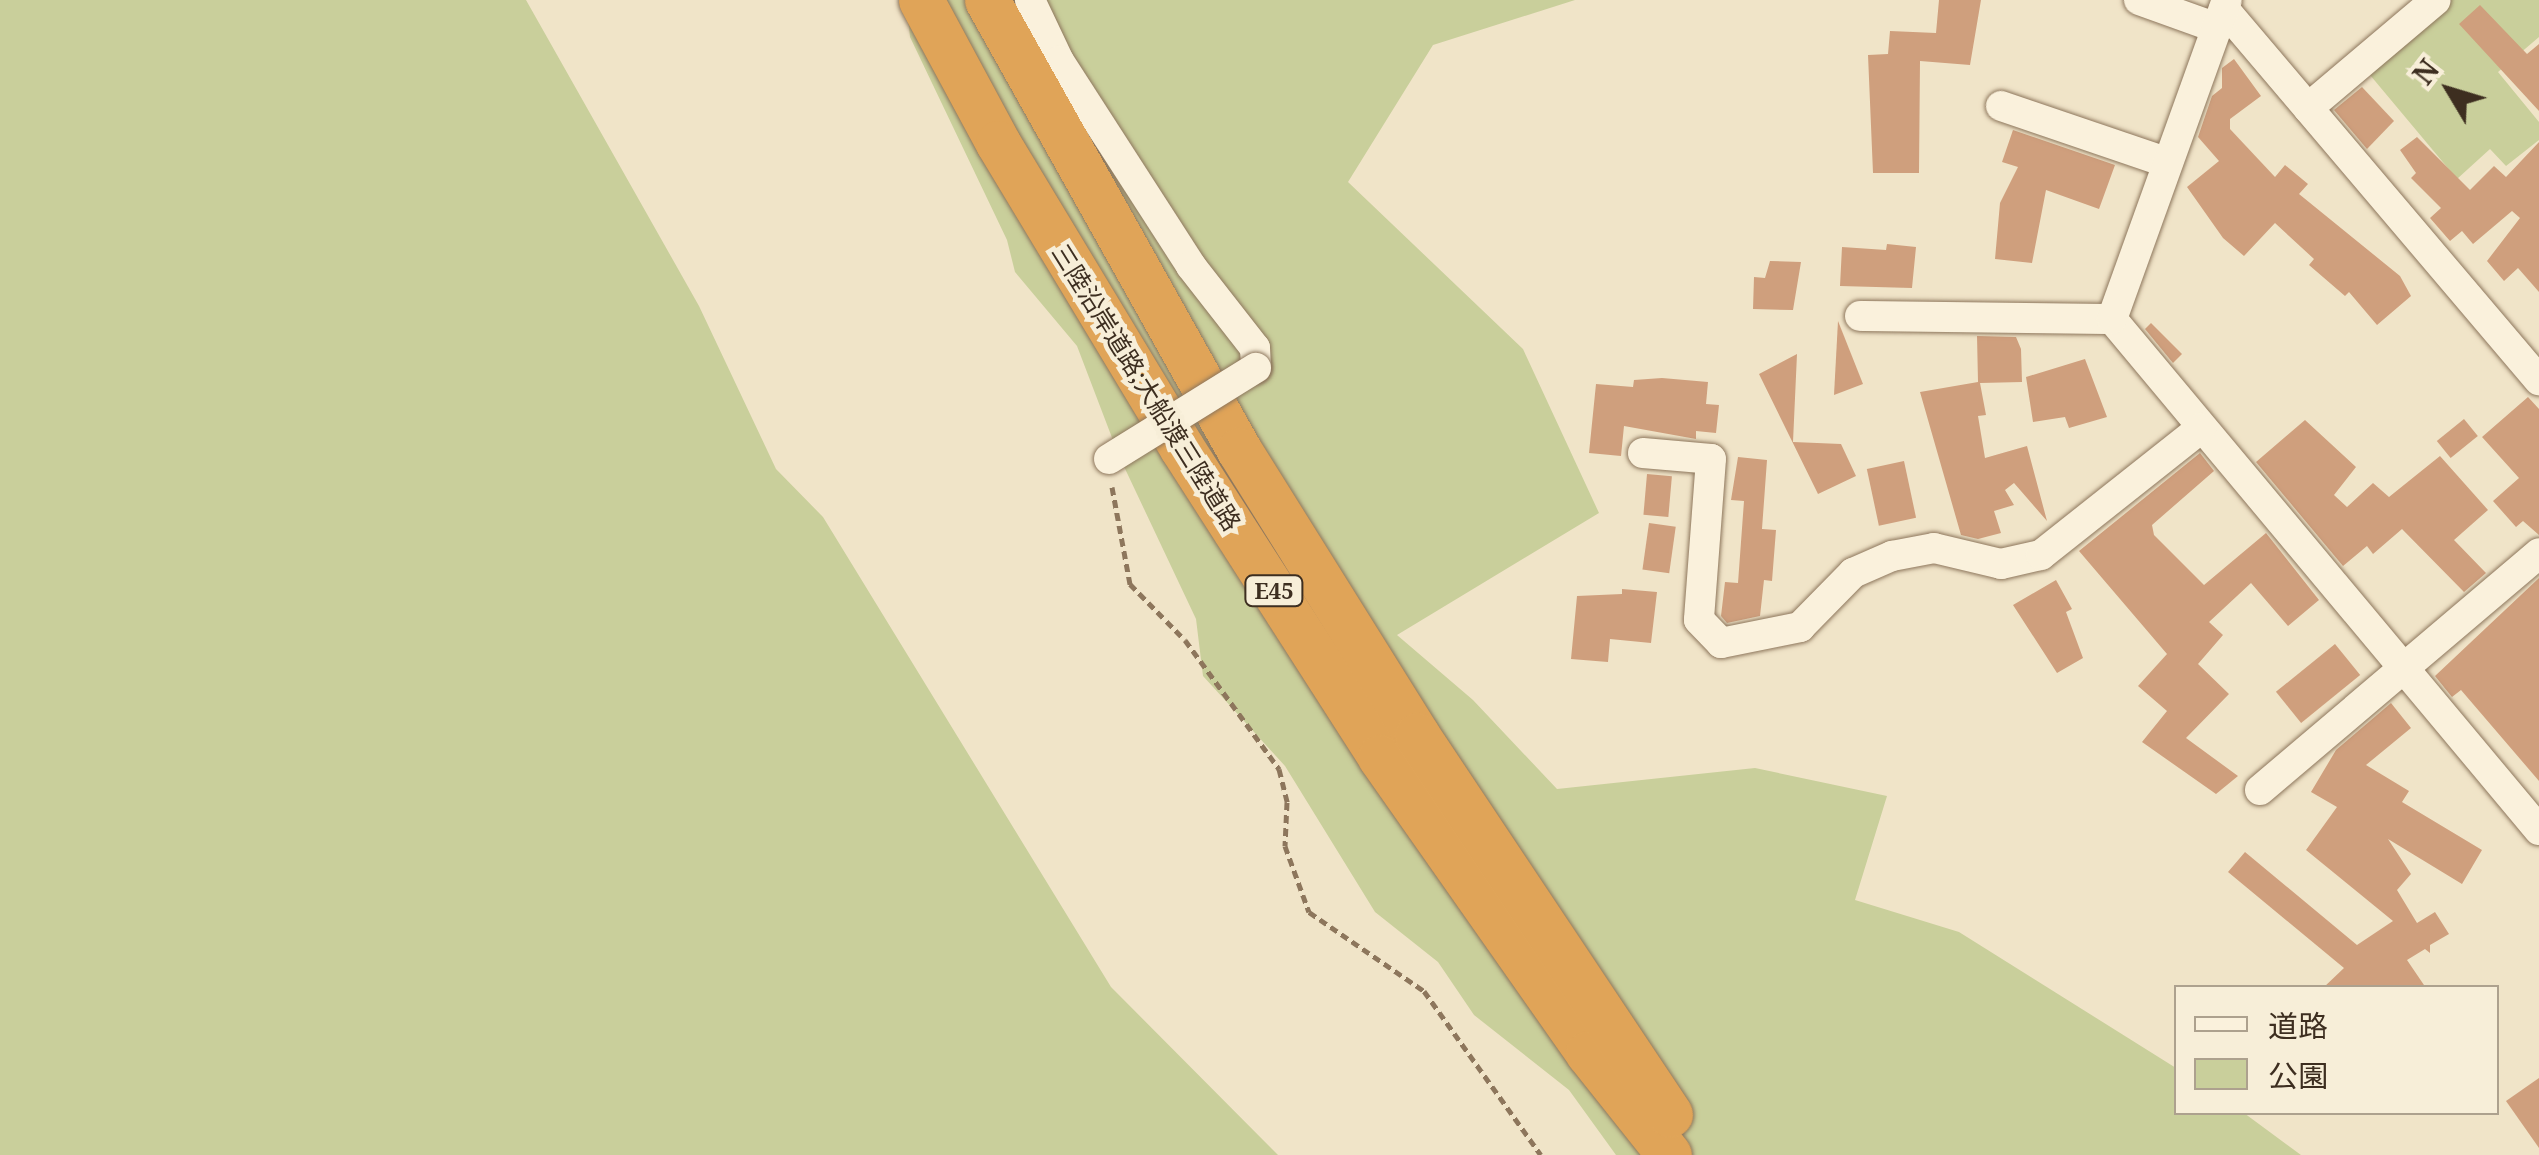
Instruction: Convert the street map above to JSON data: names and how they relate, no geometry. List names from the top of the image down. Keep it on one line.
{"streets":{"highway":["三陸沿岸道路;大船渡三陸道路","E45"]},"legend":["道路","公園"],"north":"top left"}
